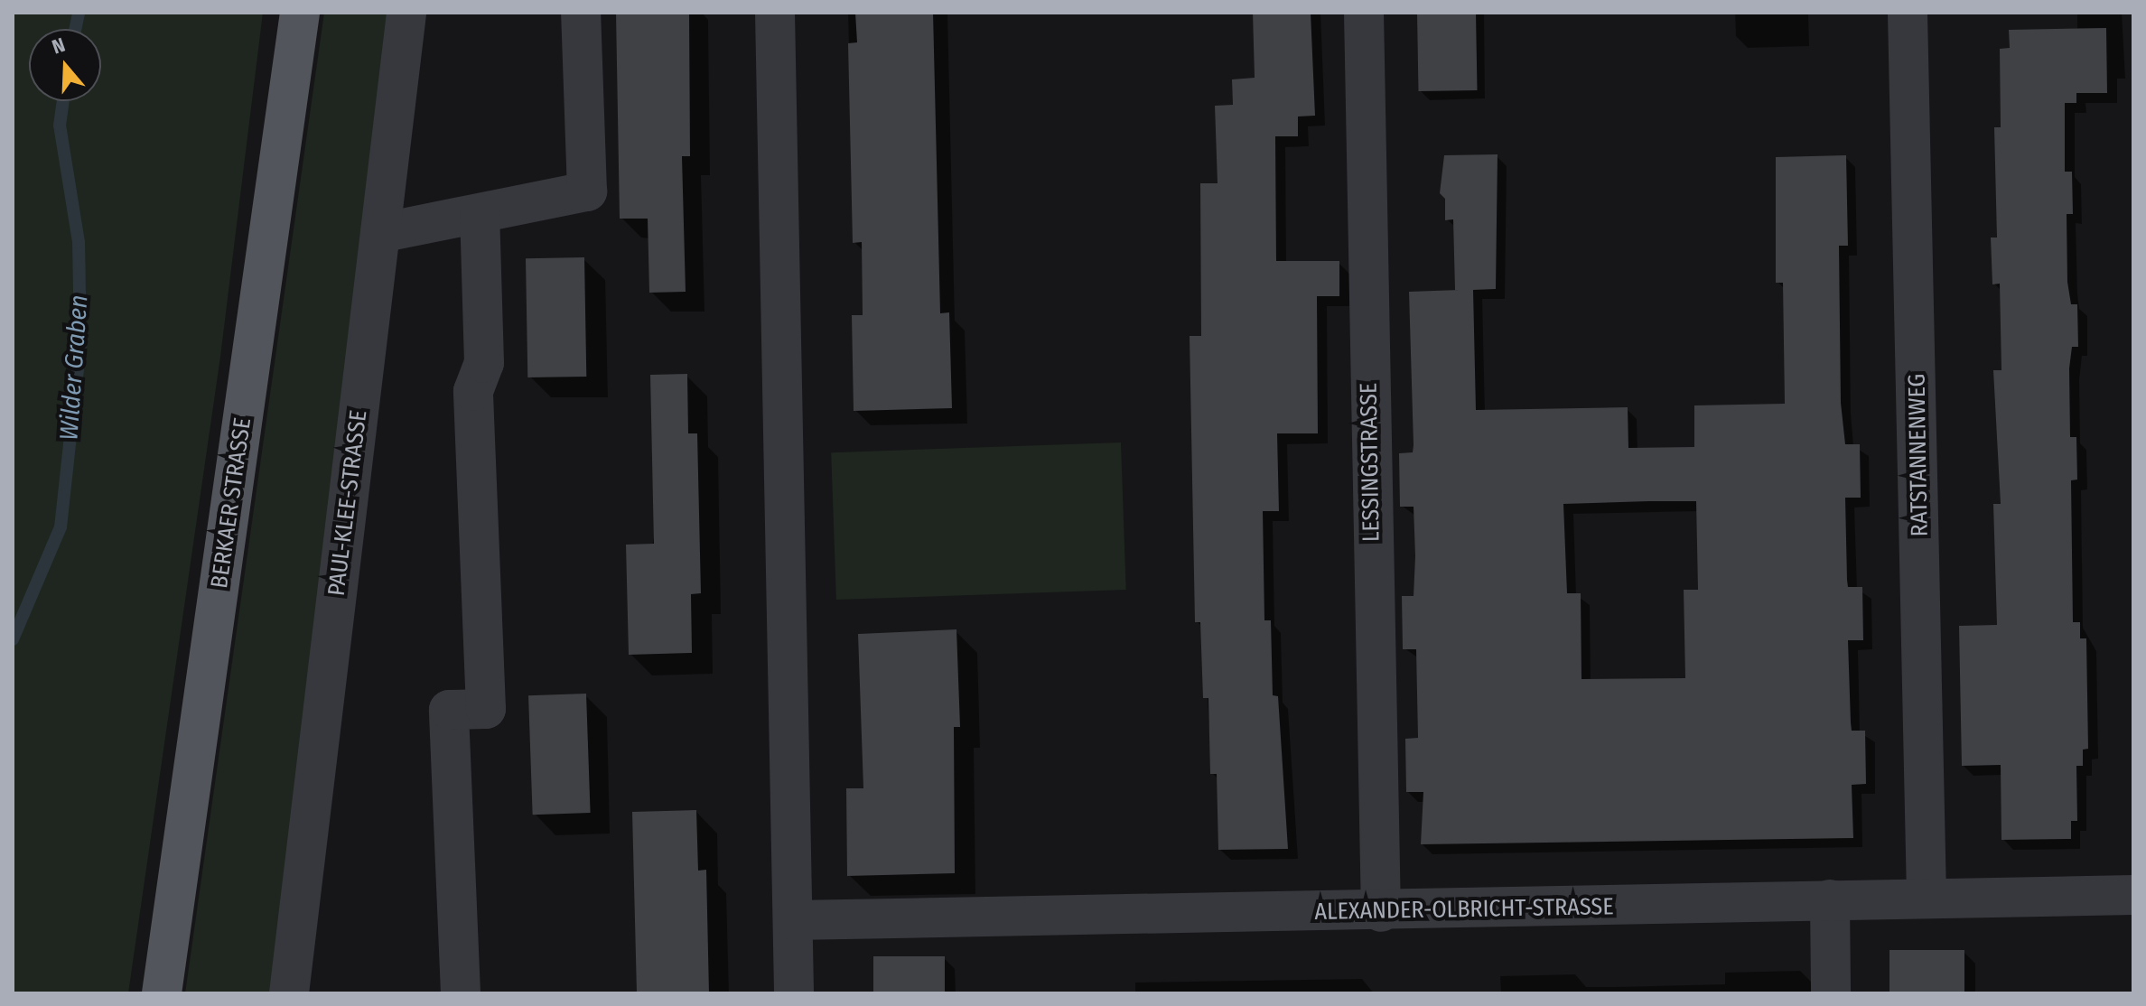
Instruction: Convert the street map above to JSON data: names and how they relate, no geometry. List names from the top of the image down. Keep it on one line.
{"streets":{"main road":["BERKAER STRASSE"],"street":["RATSTANNENWEG","LESSINGSTRASSE","PAUL-KLEE-STRASSE","ALEXANDER-OLBRICHT-STRASSE"]},"crossings":[["RATSTANNENWEG","ALEXANDER-OLBRICHT-STRASSE"],["LESSINGSTRASSE","ALEXANDER-OLBRICHT-STRASSE"]],"water":["Wilder Graben"],"north":"top"}
